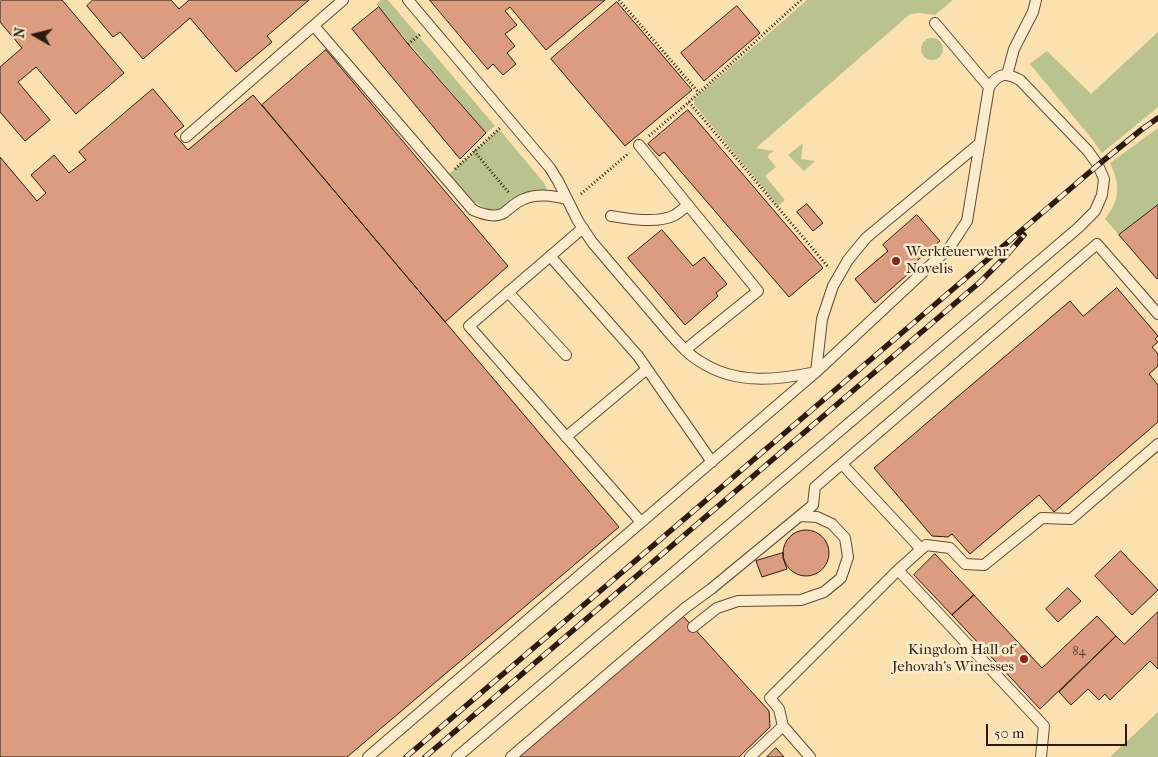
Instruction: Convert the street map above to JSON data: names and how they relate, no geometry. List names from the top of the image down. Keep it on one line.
{"places":["Werkfeuerwehr Novelis","Kingdom Hall of Jehovah's Winesses"],"house_numbers":["84"],"scale_bar":"50 m","north":"left"}
